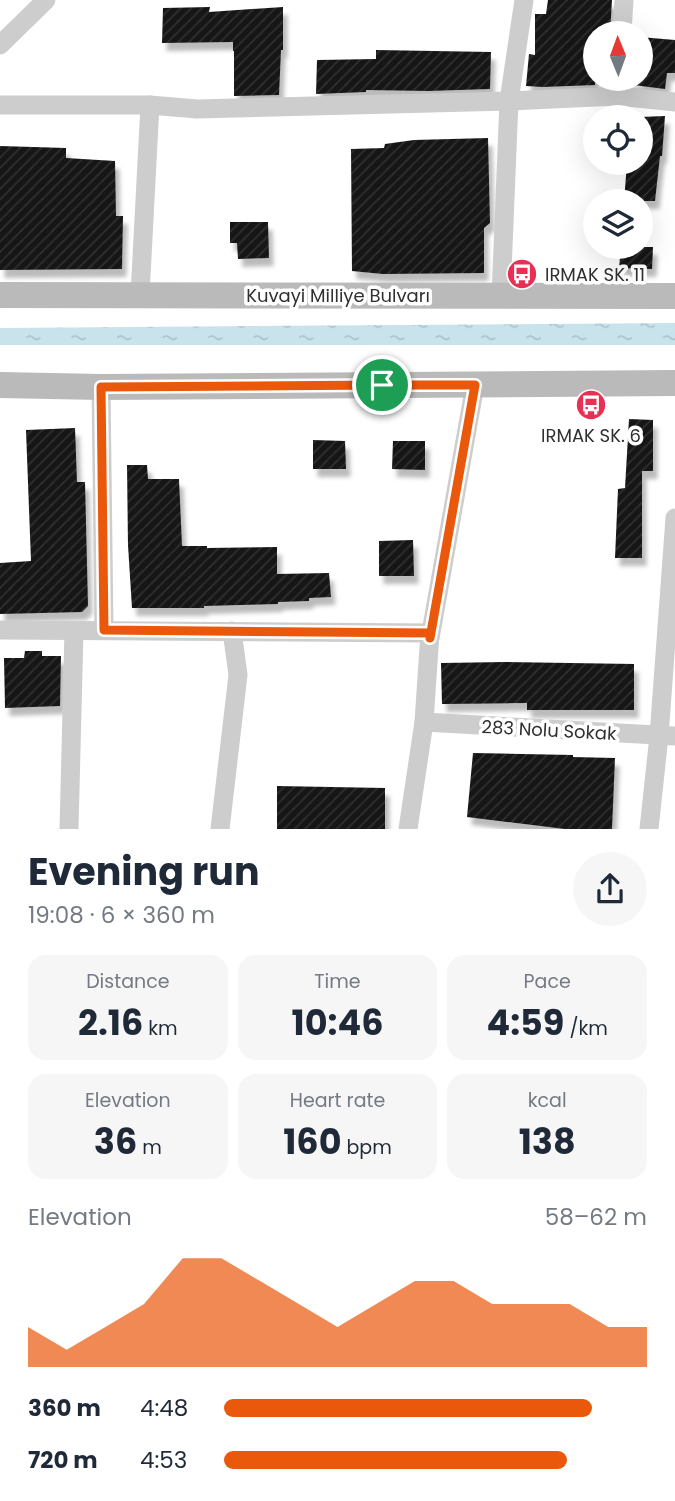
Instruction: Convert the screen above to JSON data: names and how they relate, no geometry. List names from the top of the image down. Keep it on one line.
{"streets":{"main road":["Kuvayi Milliye Bulvarı"],"street":["283 Nolu Sokak"]},"places":{"bus stop":["IRMAK SK. 11","IRMAK SK. 6"]},"north":"top","page":{"heading":["Evening run","19:08 · 6 × 360 m"],"stats":[["Distance","2.16 km"],["Time","10:46"],["Pace","4:59 /km"],["Elevation","36 m"],["Heart rate","160 bpm"],["kcal","138"]],"chart":["Elevation","58–62 m"],"list":[{"name":"360 m","note":"4:48"},{"name":"720 m","note":"4:53"}]}}
